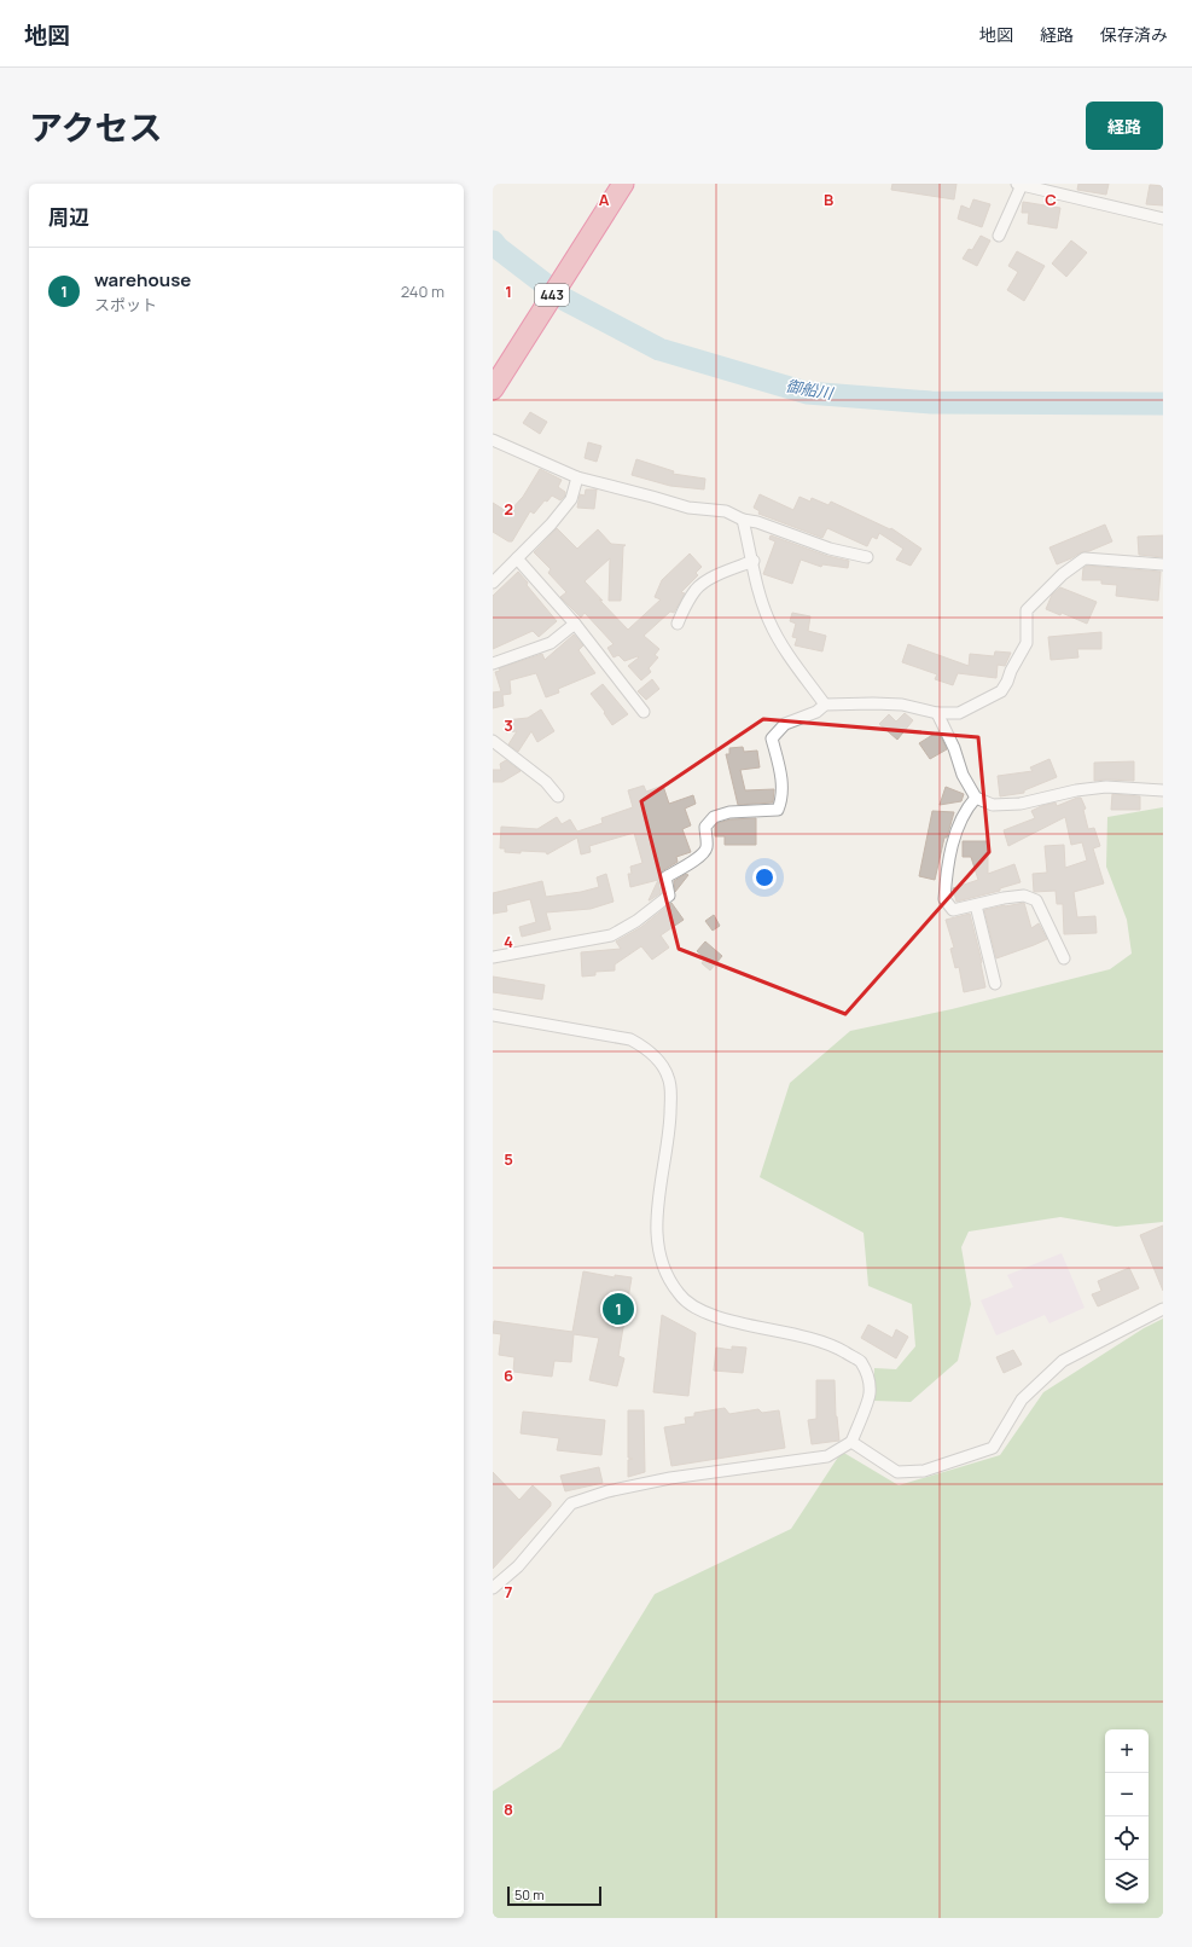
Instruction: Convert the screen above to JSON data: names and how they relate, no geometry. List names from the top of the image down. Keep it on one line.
{"streets":{"highway":["443"]},"water":["御船川"],"scale_bar":"50 m","page":{"header":"地図","nav":["地図","経路","保存済み"],"title":"アクセス","buttons":"経路","heading":"周辺","list":[{"mark":"1","name":"warehouse","note":"スポット","value":"240 m"}],"pins":"1","map_buttons":["+","−"],"scale":"50 m"},"grid":{"columns":["A","B","C"],"rows":["1","2","3","4","5","6","7","8"]}}
